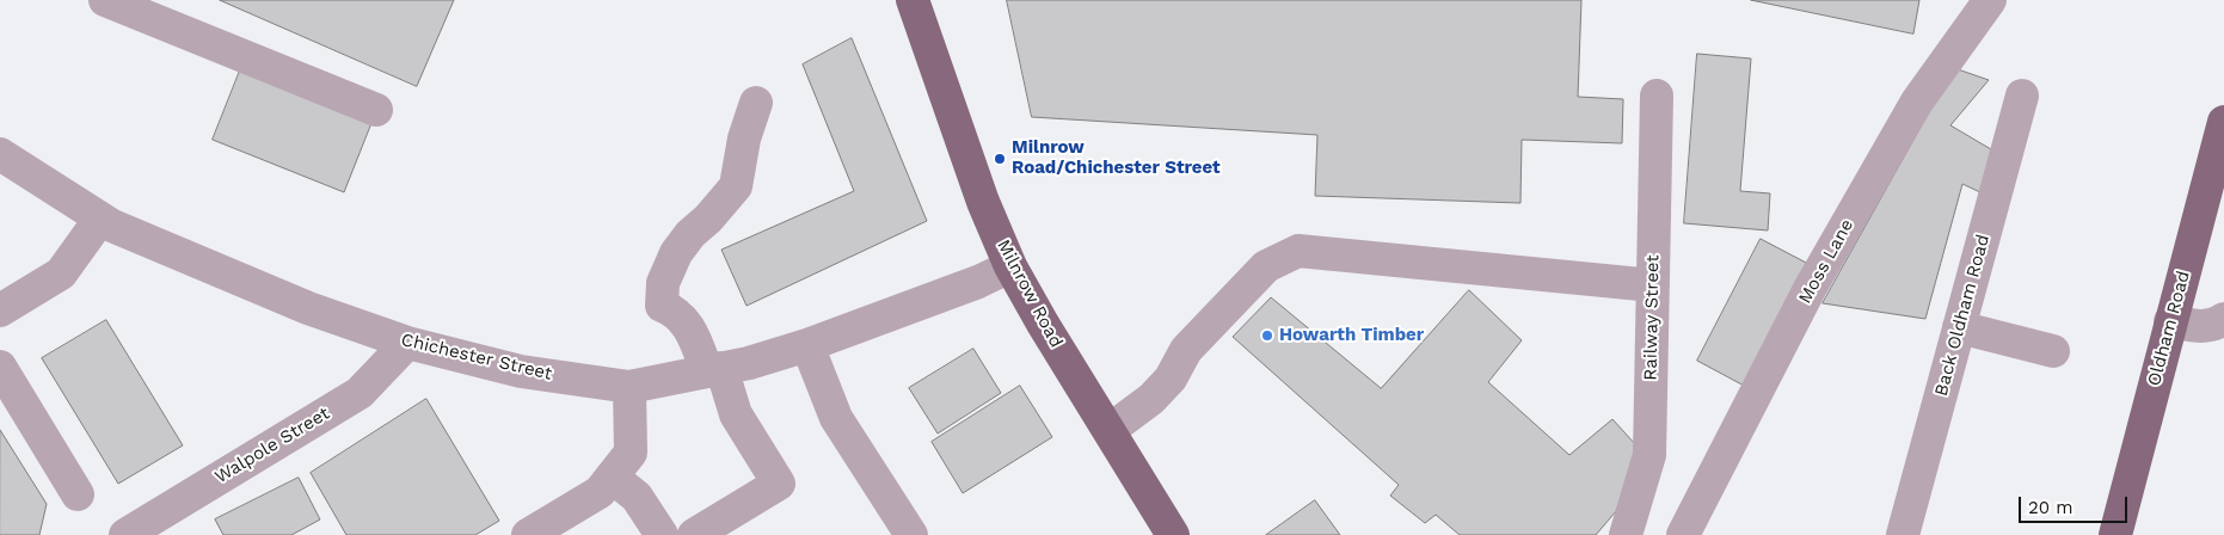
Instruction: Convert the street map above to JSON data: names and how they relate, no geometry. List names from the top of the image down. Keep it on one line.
{"streets":{"main road":["Milnrow Road","Oldham Road"],"street":["Moss Lane","Back Oldham Road","Railway Street","Chichester Street","Walpole Street"]},"crossings":[["Milnrow Road","Chichester Street"],["Chichester Street","Walpole Street"]],"places":["Milnrow Road/Chichester Street","Howarth Timber"],"scale_bar":"20 m"}
